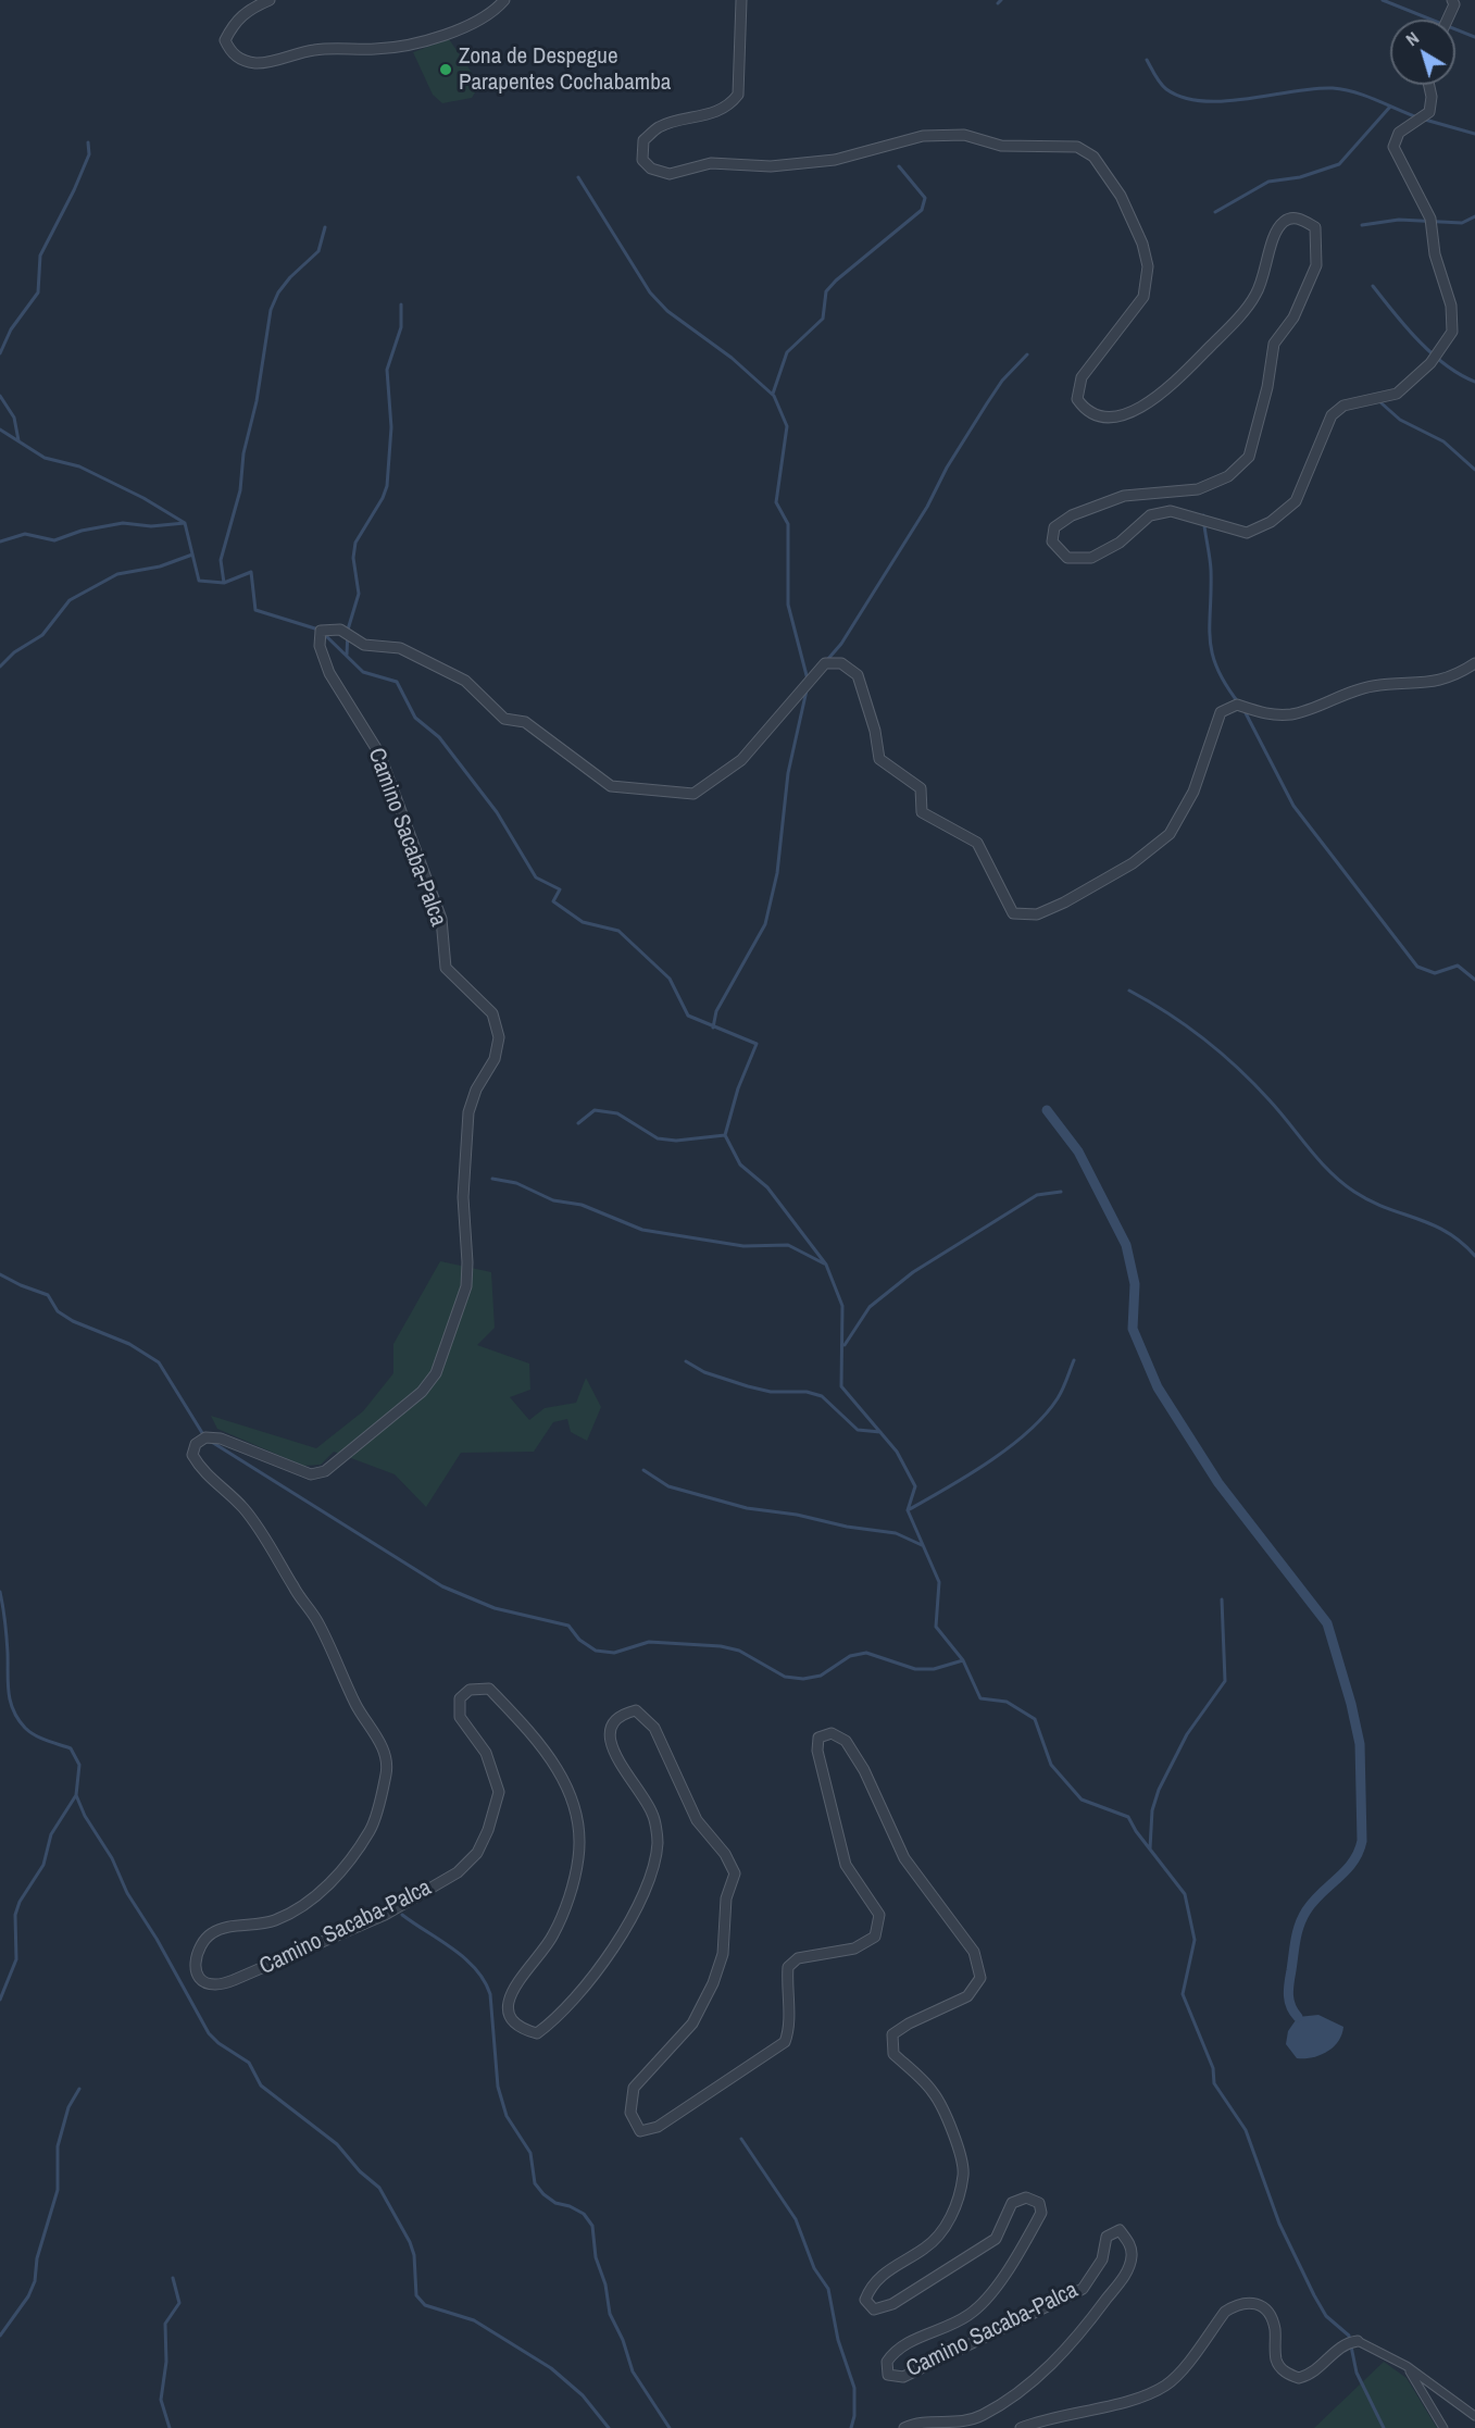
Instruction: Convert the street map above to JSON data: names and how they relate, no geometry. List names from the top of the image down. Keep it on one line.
{"streets":{"street":["Camino Sacaba-Palca"]},"places":["Zona de Despegue Parapentes Cochabamba"],"north":"top left"}
